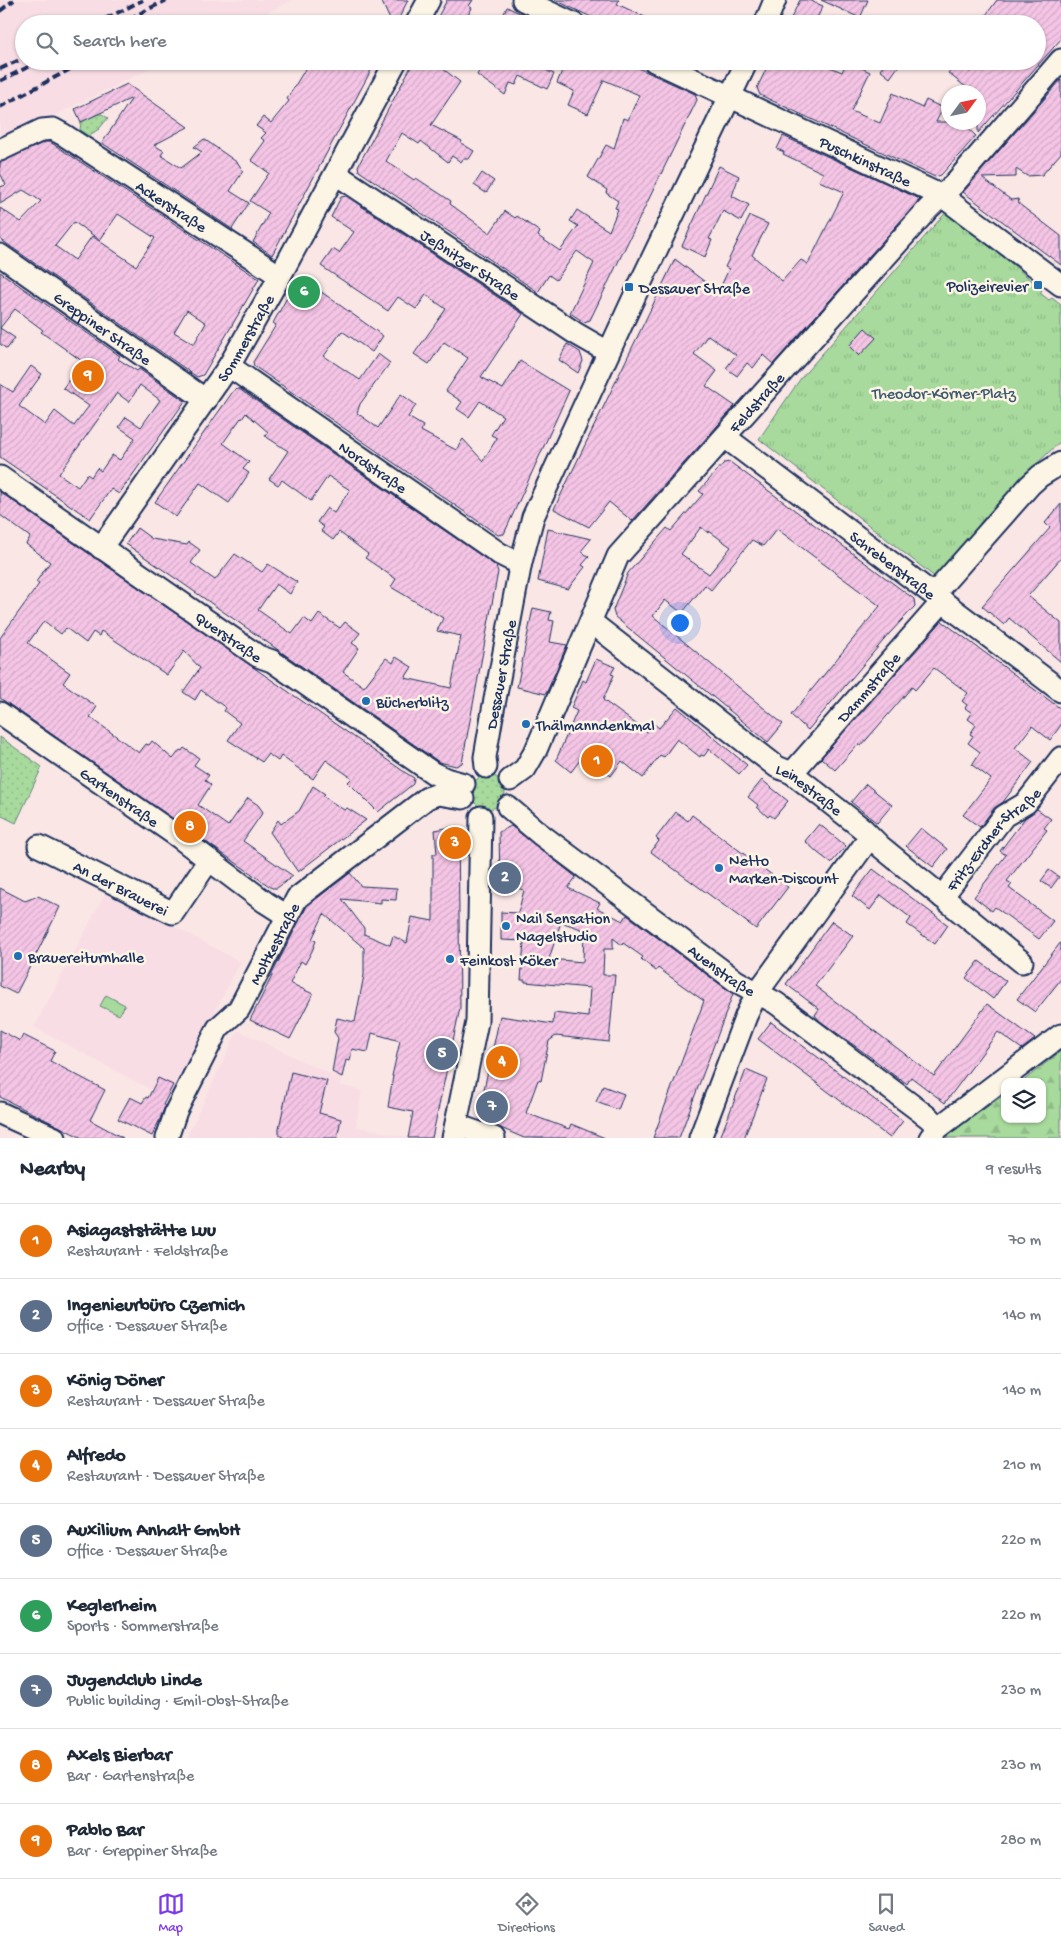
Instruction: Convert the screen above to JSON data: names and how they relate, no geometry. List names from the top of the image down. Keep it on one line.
{"streets":{"street":["Puschkinstraße","Ackerstraße","Jeßnitzer Straße","Greppiner Straße","Sommerstraße","Feldstraße","Nordstraße","Schreberstraße","Querstraße","Dessauer Straße","Dammstraße","Leinestraße","Gartenstraße","Fritz-Erdner-Straße","An der Brauerei","Moltkestraße","Auenstraße"]},"crossings":[["Puschkinstraße","Feldstraße"],["Puschkinstraße","Dessauer Straße"],["Ackerstraße","Sommerstraße"],["Jeßnitzer Straße","Sommerstraße"],["Jeßnitzer Straße","Dessauer Straße"],["Greppiner Straße","Sommerstraße"],["Sommerstraße","Nordstraße"],["Sommerstraße","Querstraße"],["Feldstraße","Schreberstraße"],["Feldstraße","Querstraße"],["Feldstraße","Dessauer Straße"],["Feldstraße","Leinestraße"],["Feldstraße","Moltkestraße"],["Feldstraße","Auenstraße"],["Nordstraße","Dessauer Straße"],["Schreberstraße","Dammstraße"],["Querstraße","Dessauer Straße"],["Querstraße","Moltkestraße"],["Querstraße","Auenstraße"],["Dessauer Straße","Moltkestraße"],["Dessauer Straße","Auenstraße"],["Dammstraße","Leinestraße"],["Leinestraße","Fritz-Erdner-Straße"],["Gartenstraße","An der Brauerei"],["Gartenstraße","Moltkestraße"],["Moltkestraße","Auenstraße"]],"parks":["Theodor-Körner-Platz"],"places":{"transit":["Polizeirevier","Dessauer Straße"],"other":["Bücherblitz","Thälmanndenkmal","Netto Marken-Discount","Nail Sensation Nagelstudio","Brauereiturnhalle","Feinkost Köker"]},"north":"top right","page":{"search":"Search here","pins":["6","9","1","8","3","2","5","4","7"],"heading":["Nearby","9 results"],"list":[{"mark":"1","name":"Asiagaststätte Luu","note":"Restaurant · Feldstraße","value":"70 m"},{"mark":"2","name":"Ingenieurbüro Czernich","note":"Office · Dessauer Straße","value":"140 m"},{"mark":"3","name":"König Döner","note":"Restaurant · Dessauer Straße","value":"140 m"},{"mark":"4","name":"Alfredo","note":"Restaurant · Dessauer Straße","value":"210 m"},{"mark":"5","name":"Auxilium Anhalt GmbH","note":"Office · Dessauer Straße","value":"220 m"},{"mark":"6","name":"Keglerheim","note":"Sports · Sommerstraße","value":"220 m"},{"mark":"7","name":"Jugendclub Linde","note":"Public building · Emil-Obst-Straße","value":"230 m"},{"mark":"8","name":"Axels Bierbar","note":"Bar · Gartenstraße","value":"230 m"},{"mark":"9","name":"Pablo Bar","note":"Bar · Greppiner Straße","value":"280 m"}],"nav":["Map","Directions","Saved"]}}
